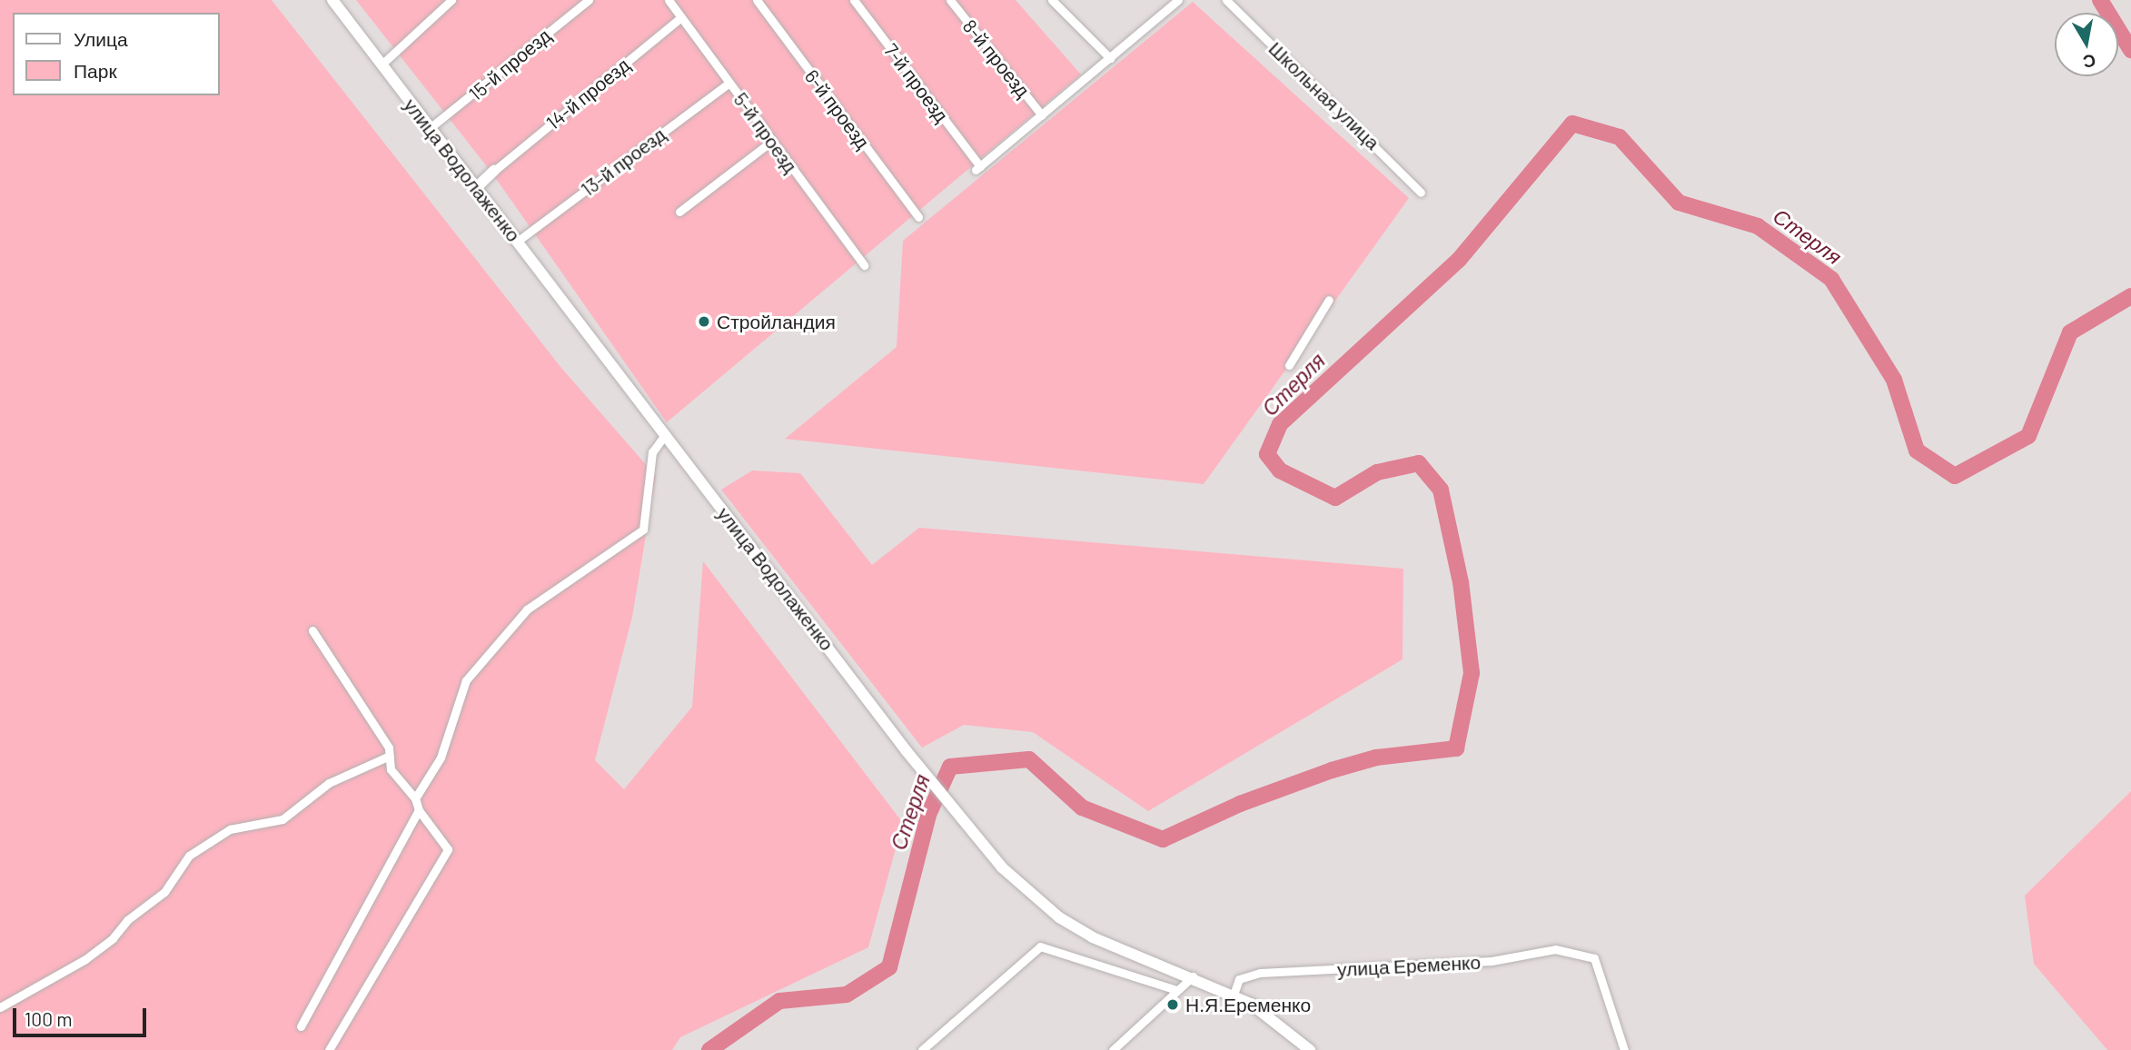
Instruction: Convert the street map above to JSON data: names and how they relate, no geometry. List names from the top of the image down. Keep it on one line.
{"streets":{"main road":["улица Водолаженко"],"street":["8-й проезд","15-й проезд","7-й проезд","14-й проезд","Школьная улица","6-й проезд","5-й проезд","13-й проезд","улица Еременко"]},"crossings":[["8-й проезд","7-й проезд"],["15-й проезд","улица Водолаженко"],["14-й проезд","5-й проезд"],["5-й проезд","13-й проезд"],["13-й проезд","улица Водолаженко"],["улица Водолаженко","улица Еременко"]],"water":["Стерля"],"places":["Стройландия","Н.Я.Еременко"],"legend":["Улица","Парк"],"scale_bar":"100 m","north":"bottom"}
